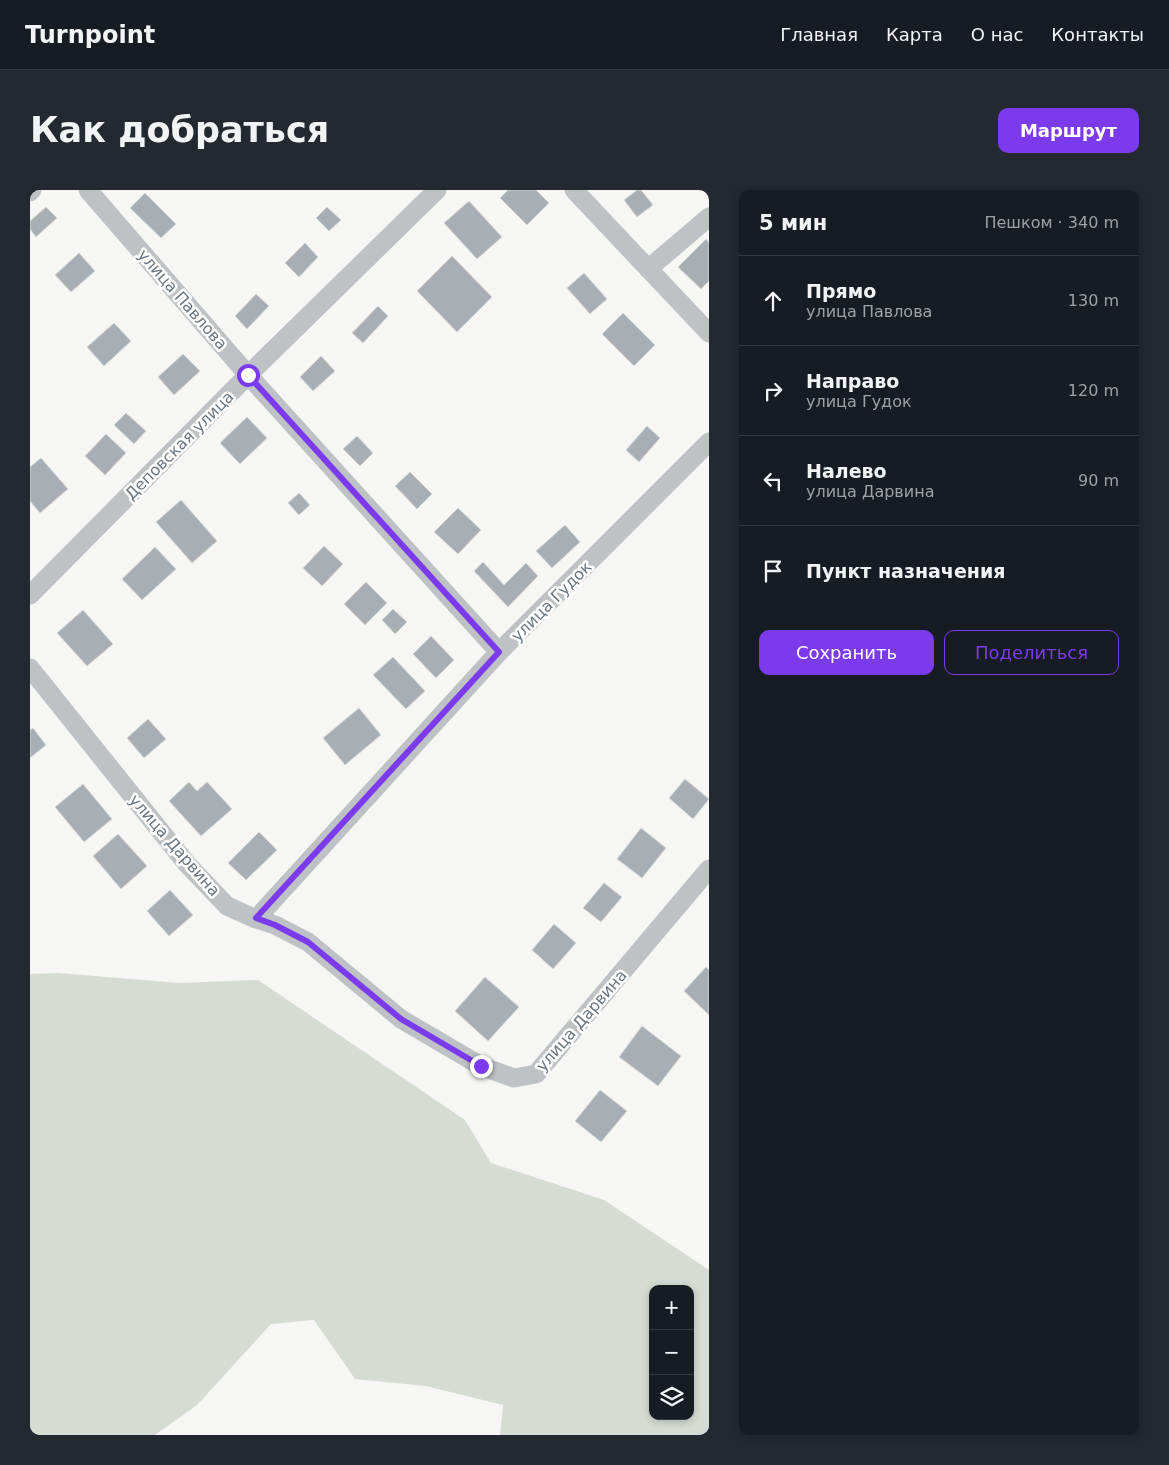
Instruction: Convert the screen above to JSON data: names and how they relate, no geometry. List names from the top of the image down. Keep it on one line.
{"streets":{"street":["улица Павлова","Деповская улица","улица Гудок","улица Дарвина"]},"crossings":[["улица Павлова","Деповская улица"],["улица Павлова","улица Гудок"],["улица Гудок","улица Дарвина"]],"page":{"header":"Turnpoint","nav":["Главная","Карта","О нас","Контакты"],"buttons":["Маршрут",["Сохранить","Поделиться"]],"title":"Как добраться","heading":["5 мин","Пешком · 340 m"],"list":[["Прямо","улица Павлова","130 m"],["Направо","улица Гудок","120 m"],["Налево","улица Дарвина","90 m"],"Пункт назначения"],"map_buttons":["+","−"]}}
